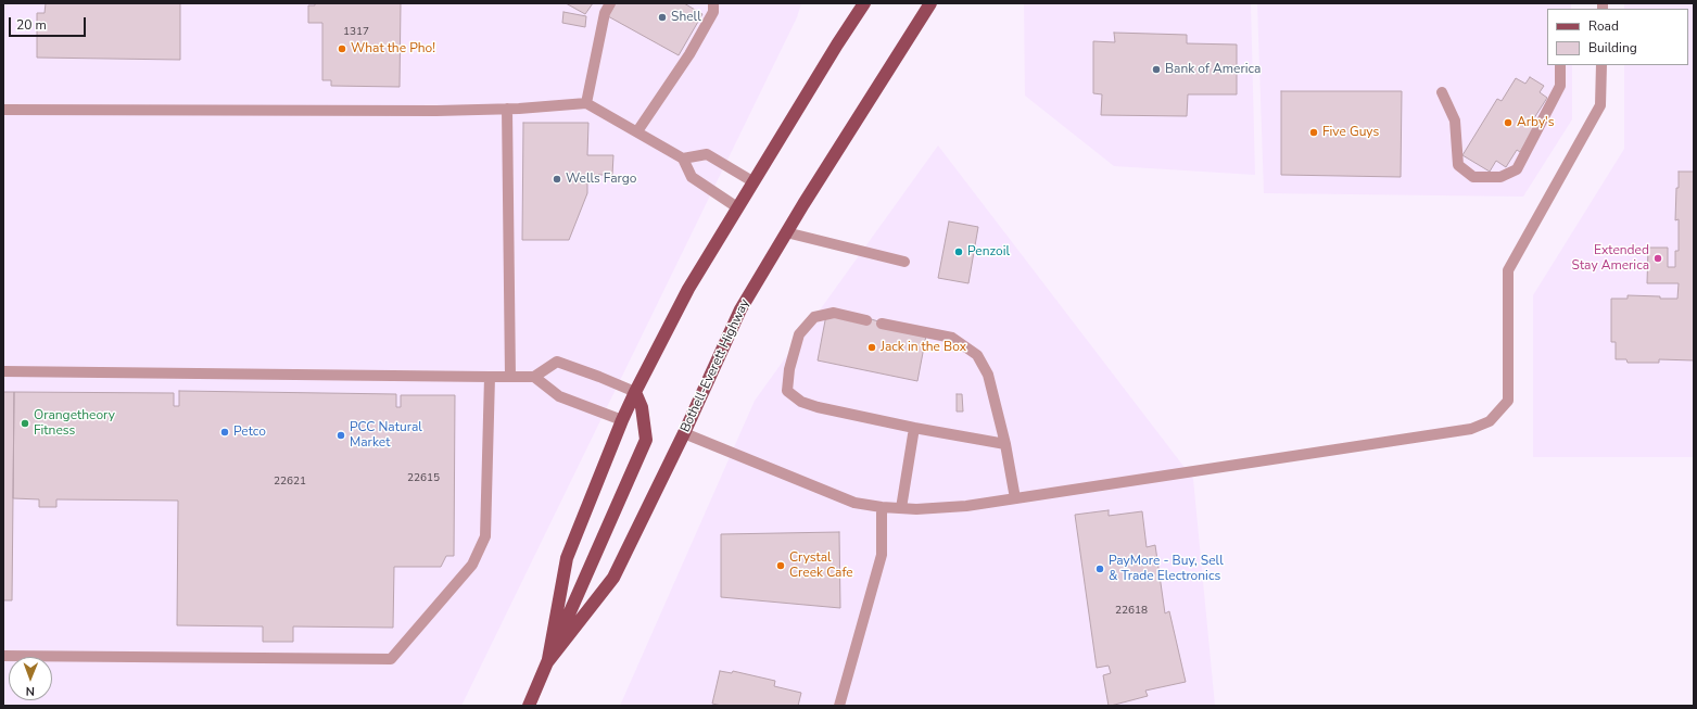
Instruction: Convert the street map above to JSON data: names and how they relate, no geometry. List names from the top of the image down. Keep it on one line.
{"streets":{"main road":["Bothell-Everett Highway"]},"places":["Shell","What the Pho!","Bank of America","Arby's","Five Guys","Wells Fargo","Penzoil","Extended Stay America","Jack in the Box","Orangetheory Fitness","Petco","PCC Natural Market","Crystal Creek Cafe","PayMore - Buy, Sell & Trade Electronics"],"house_numbers":["1317","22615","22621","22618"],"legend":["Road","Building"],"scale_bar":"20 m","north":"bottom"}
